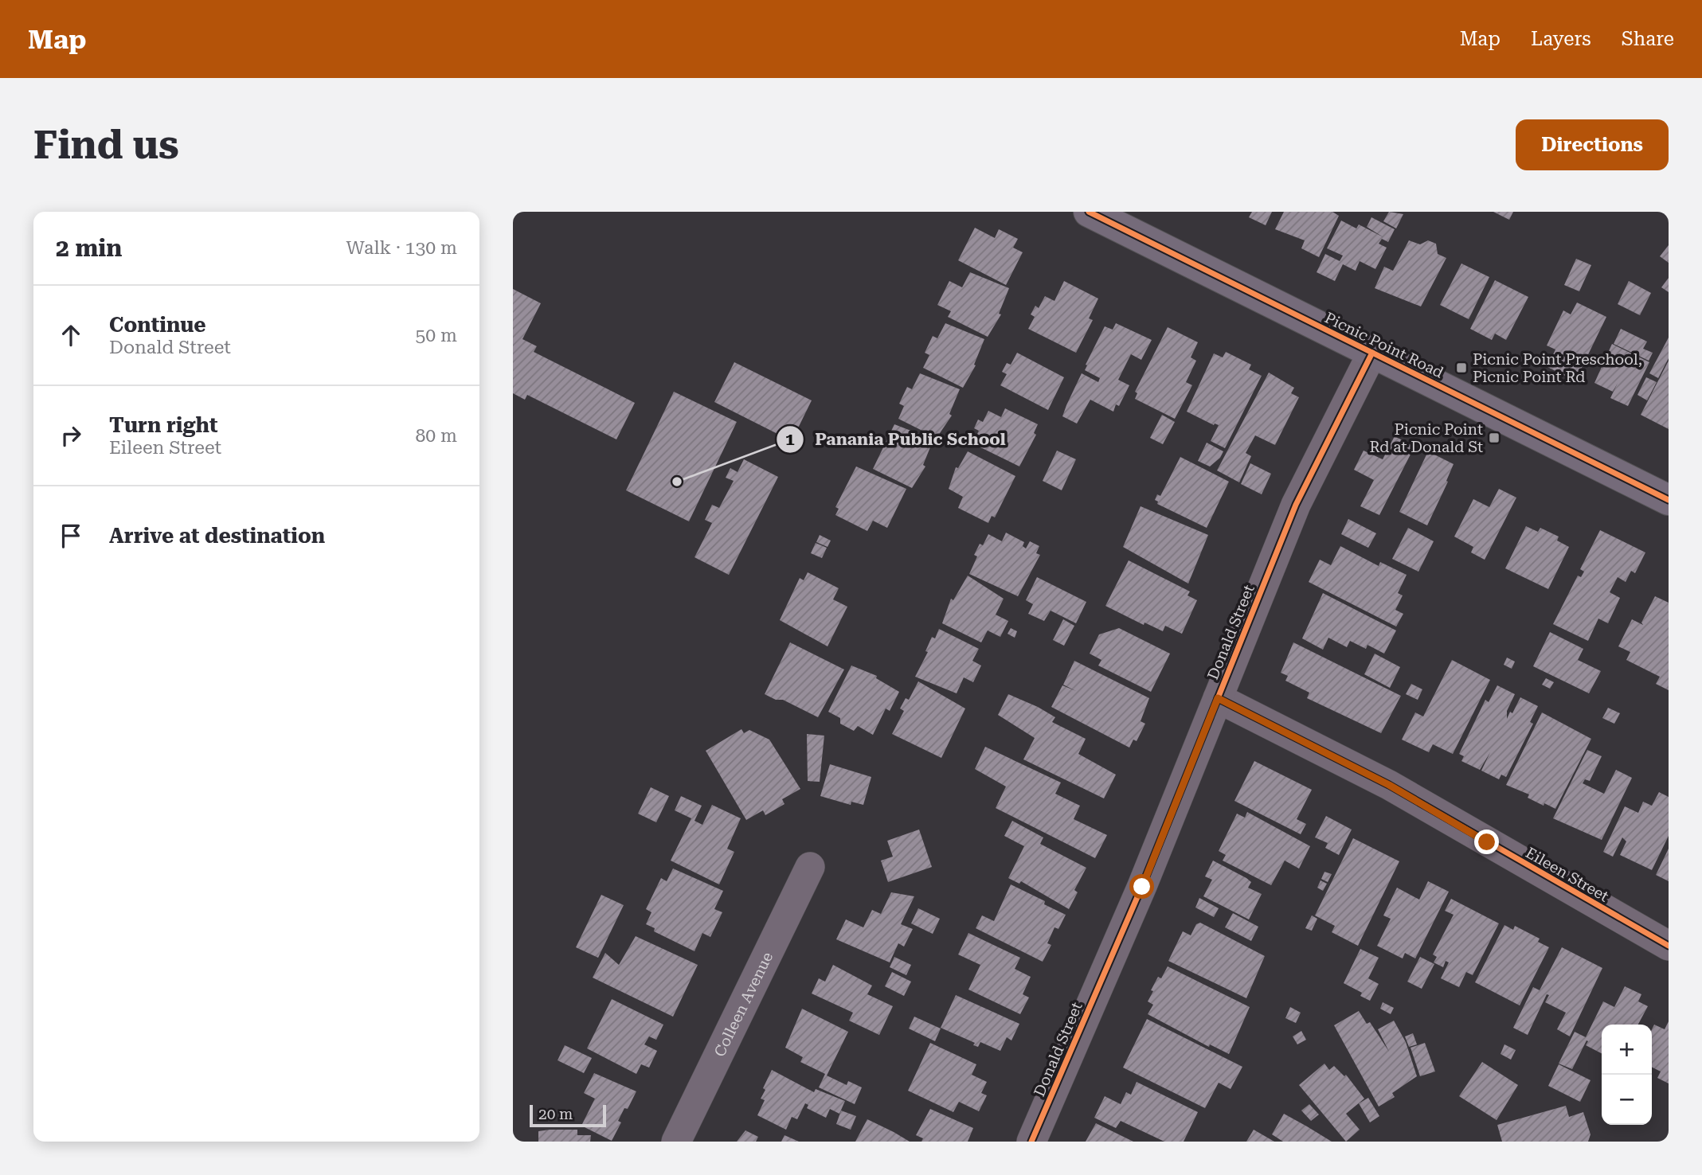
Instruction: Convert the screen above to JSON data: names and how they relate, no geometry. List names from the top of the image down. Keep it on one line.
{"streets":{"street":["Picnic Point Road","Donald Street","Eileen Street","Colleen Avenue"]},"crossings":[["Picnic Point Road","Donald Street"],["Donald Street","Eileen Street"]],"places":{"transit":["Picnic Point Preschool, Picnic Point Rd","Picnic Point Rd at Donald St"],"other":["Panania Public School"]},"scale_bar":"20 m","page":{"header":"Map","nav":["Map","Layers","Share"],"buttons":"Directions","title":"Find us","heading":["2 min","Walk · 130 m"],"list":[["Continue","Donald Street","50 m"],["Turn right","Eileen Street","80 m"],"Arrive at destination"],"map_buttons":["+","−"],"scale":"20 m"}}
